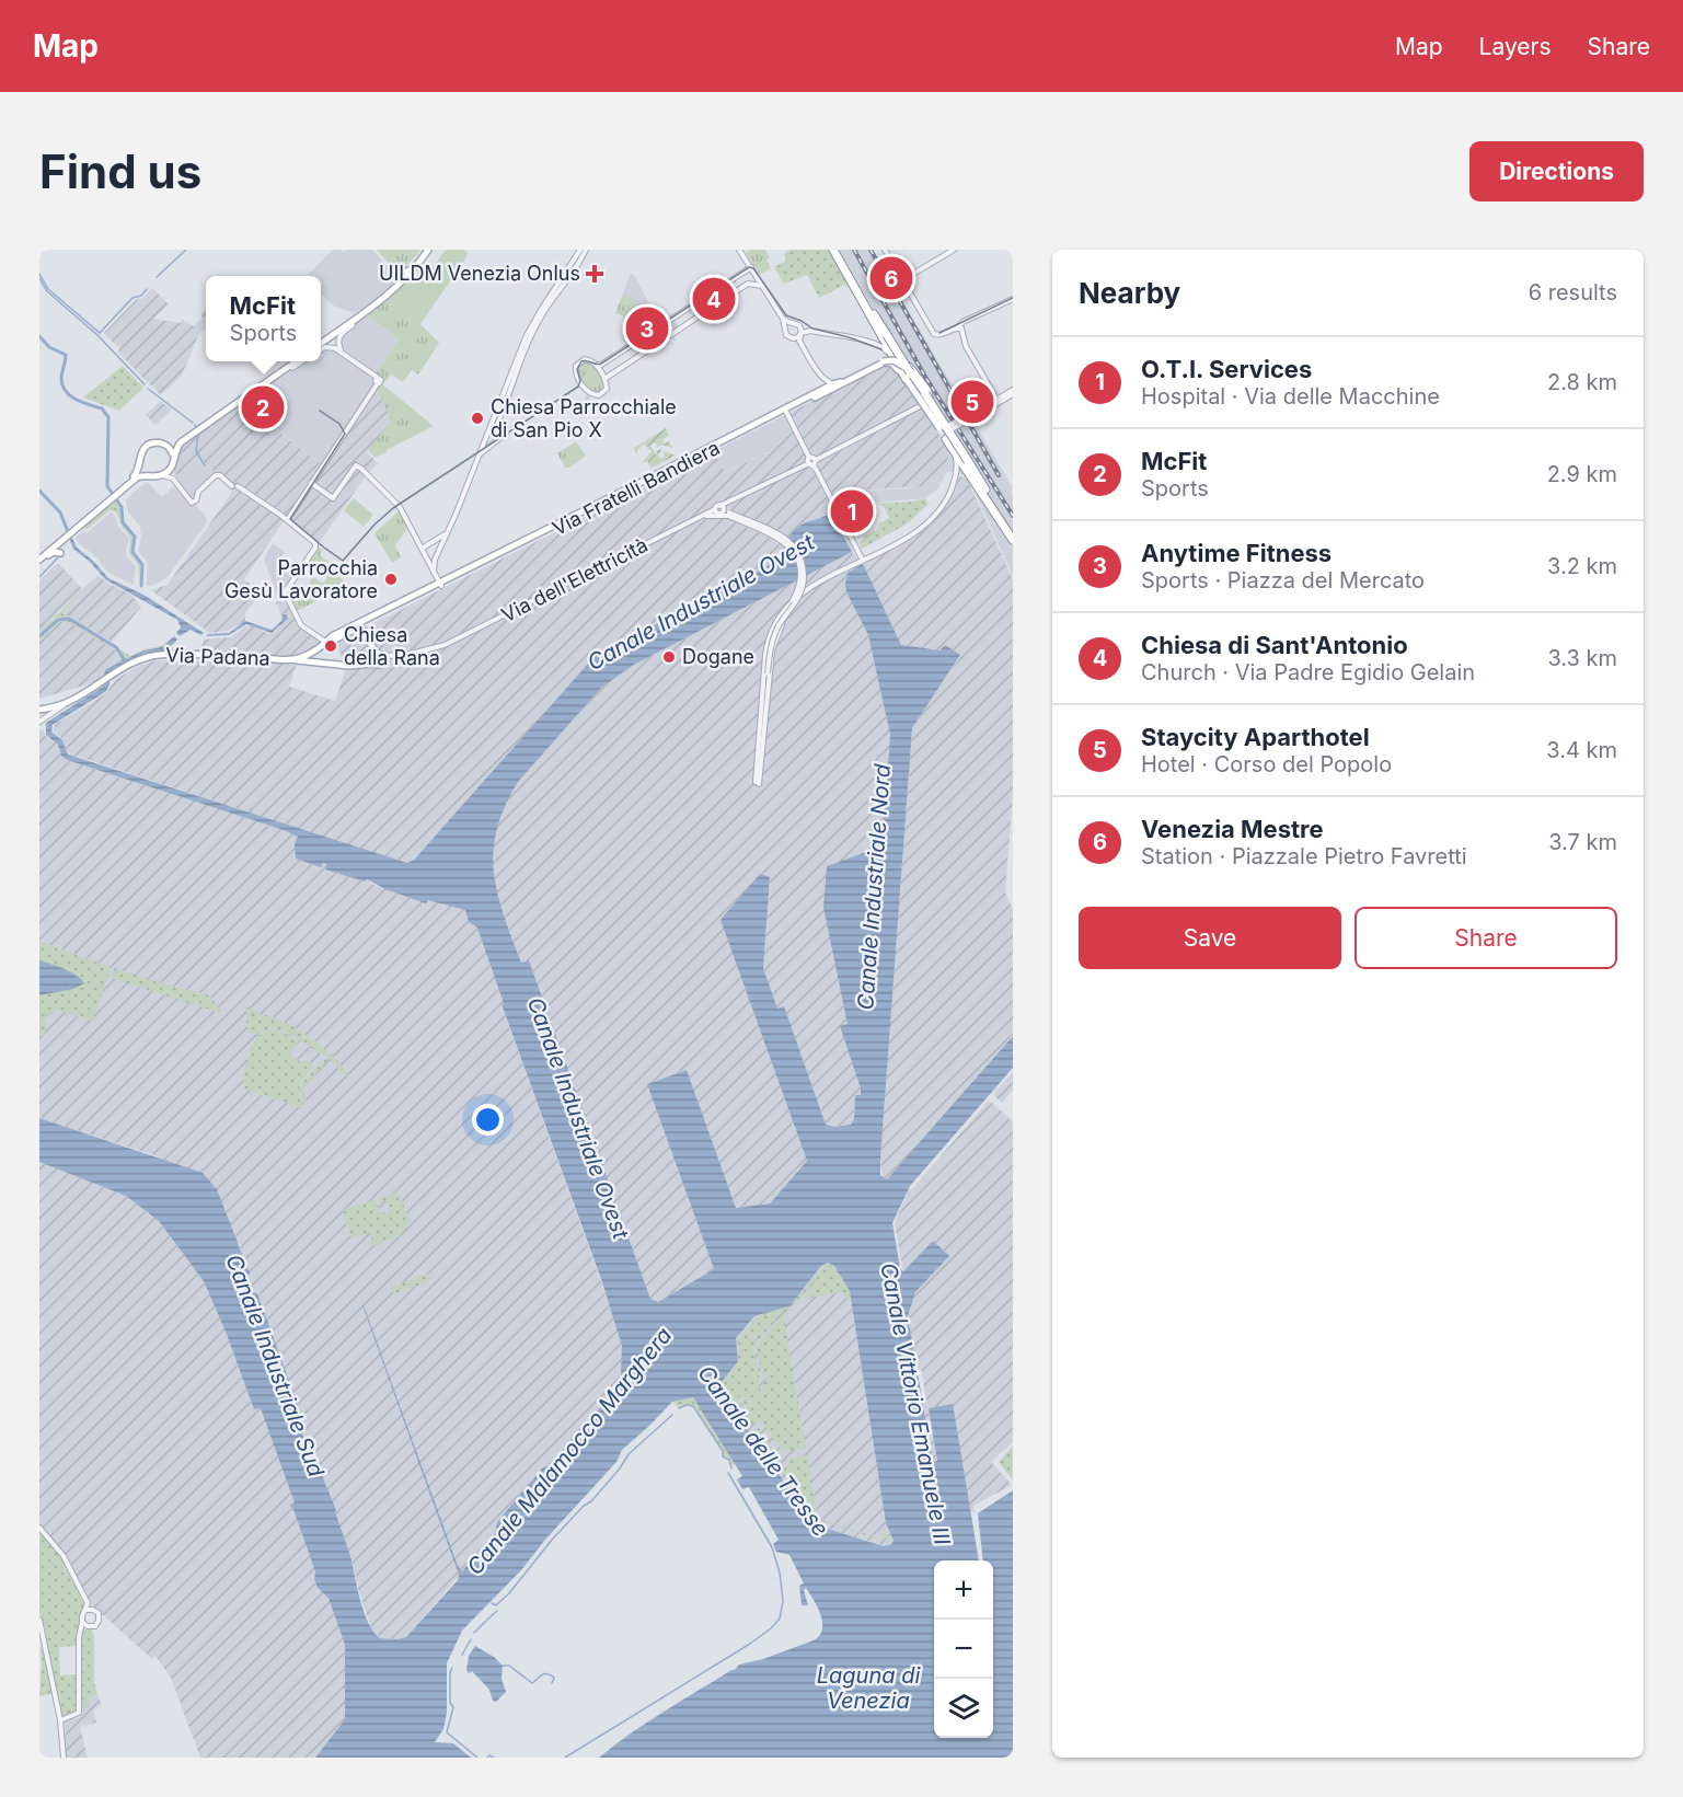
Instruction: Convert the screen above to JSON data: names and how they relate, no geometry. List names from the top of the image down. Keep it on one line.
{"streets":{"main road":["Via Fratelli Bandiera","Via Padana"],"street":["Via dell'Elettricità"]},"crossings":[["Via Fratelli Bandiera","Via dell'Elettricità"],["Via Fratelli Bandiera","Via Padana"]],"water":["Canale Industriale Ovest","Canale Industriale Nord","Canale Industriale Sud","Canale Vittorio Emanuele III","Canale Malamocco Marghera","Canale delle Tresse","Laguna di Venezia"],"places":{"health":["UILDM Venezia Onlus"],"other":["Chiesa Parrocchiale di San Pio X","Parrocchia Gesù Lavoratore","Chiesa della Rana","Dogane"]},"page":{"header":"Map","nav":["Map","Layers","Share"],"buttons":["Directions",["Save","Share"]],"title":"Find us","heading":["Nearby","6 results"],"pins":["6","4","3","5","2","1"],"popup":["McFit","Sports"],"list":[{"mark":"1","name":"O.T.I. Services","note":"Hospital · Via delle Macchine","value":"2.8 km"},{"mark":"2","name":"McFit","note":"Sports","value":"2.9 km"},{"mark":"3","name":"Anytime Fitness","note":"Sports · Piazza del Mercato","value":"3.2 km"},{"mark":"4","name":"Chiesa di Sant'Antonio","note":"Church · Via Padre Egidio Gelain","value":"3.3 km"},{"mark":"5","name":"Staycity Aparthotel","note":"Hotel · Corso del Popolo","value":"3.4 km"},{"mark":"6","name":"Venezia Mestre","note":"Station · Piazzale Pietro Favretti","value":"3.7 km"}],"map_buttons":["+","−"]}}
